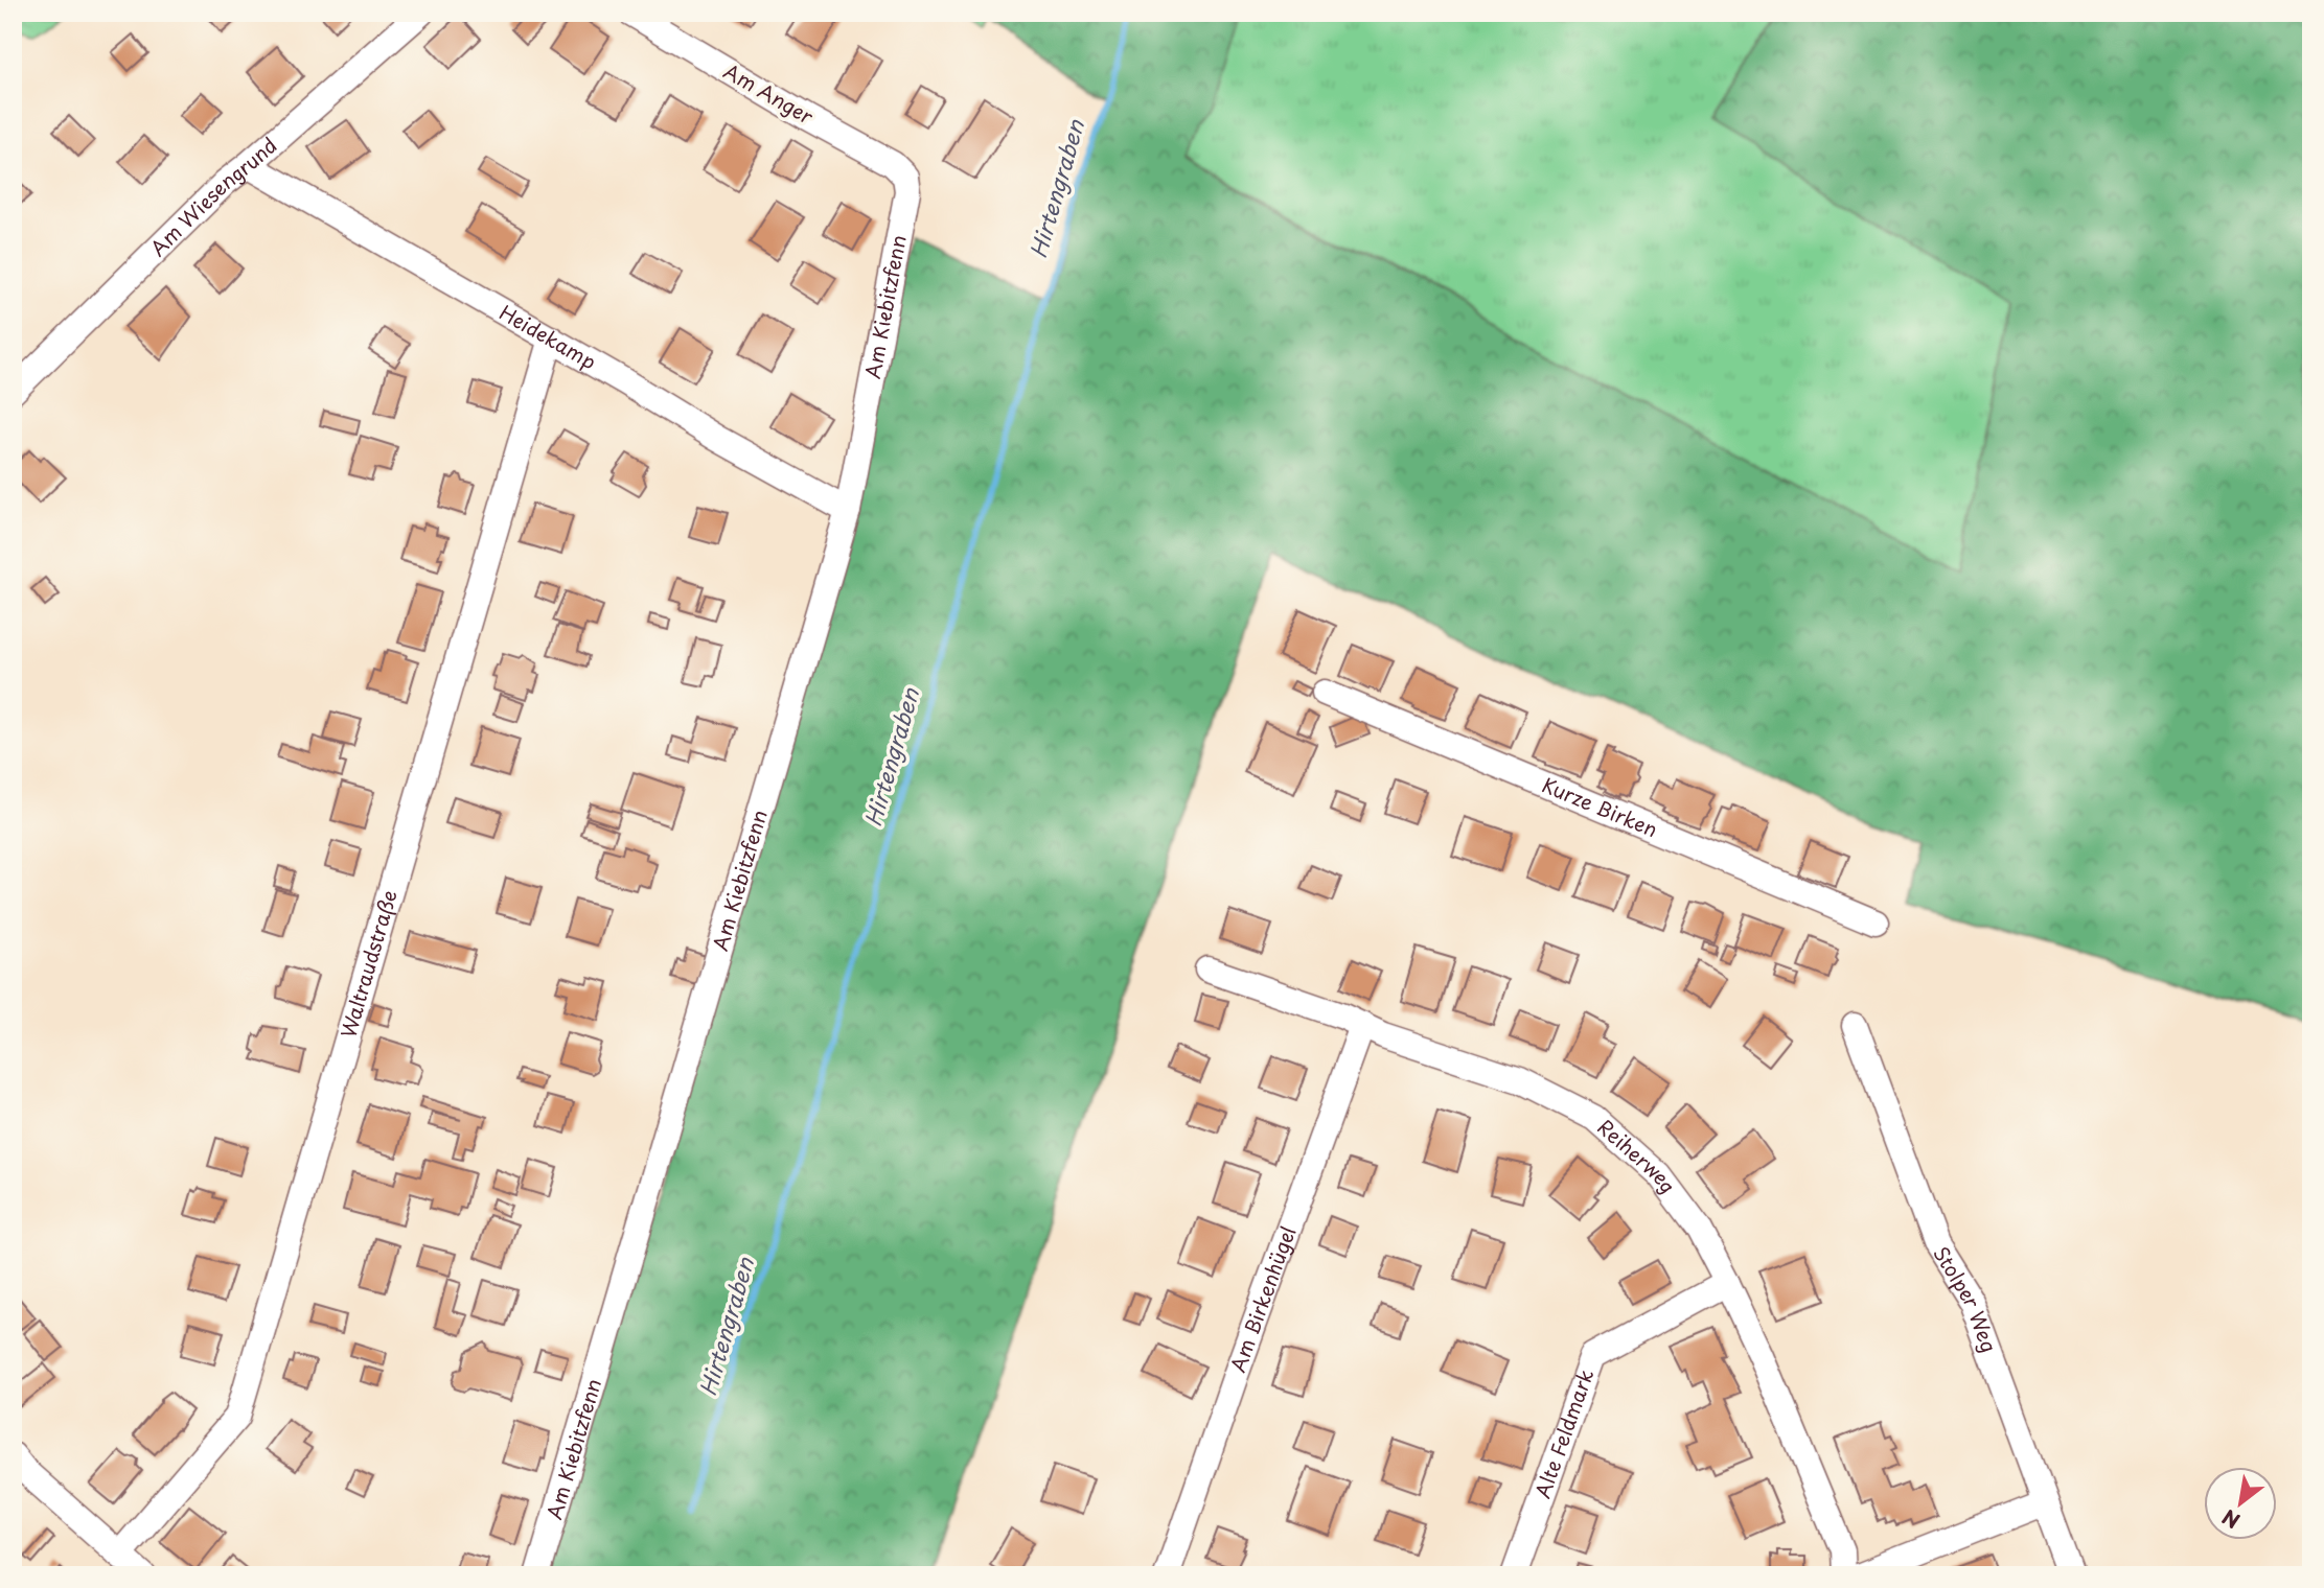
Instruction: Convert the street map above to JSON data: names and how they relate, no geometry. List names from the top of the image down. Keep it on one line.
{"streets":{"street":["Am Anger","Am Wiesengrund","Am Kiebitzfenn","Heidekamp","Kurze Birken","Waltraudstraße","Reiherweg","Am Birkenhügel","Stolper Weg","Alte Feldmark"]},"crossings":[["Am Anger","Am Kiebitzfenn"],["Am Wiesengrund","Heidekamp"],["Am Kiebitzfenn","Heidekamp"],["Heidekamp","Waltraudstraße"],["Reiherweg","Am Birkenhügel"],["Reiherweg","Alte Feldmark"]],"water":["Hirtengraben"],"north":"bottom left"}
